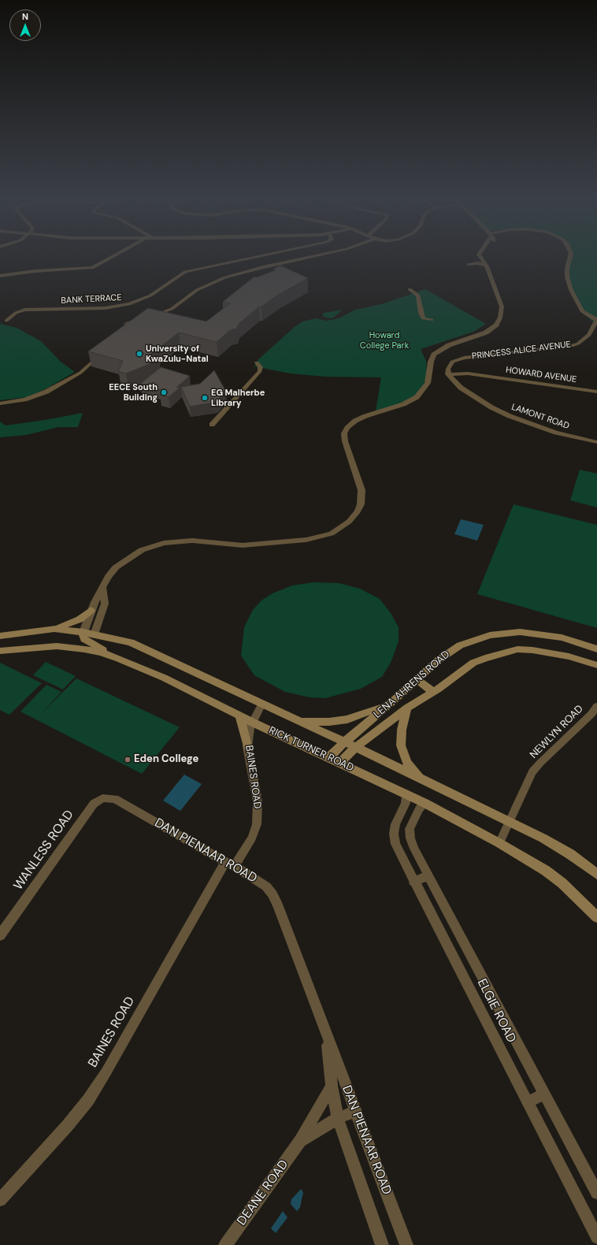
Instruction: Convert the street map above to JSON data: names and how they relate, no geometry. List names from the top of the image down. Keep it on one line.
{"streets":{"main road":["LENA AHRENS ROAD","RICK TURNER ROAD"],"street":["BANK TERRACE","PRINCESS ALICE AVENUE","HOWARD AVENUE","LAMONT ROAD","NEWLYN ROAD","BAINES ROAD","WANLESS ROAD","DAN PIENAAR ROAD","ELGIE ROAD","DEANE ROAD"]},"crossings":[["PRINCESS ALICE AVENUE","HOWARD AVENUE"],["HOWARD AVENUE","LAMONT ROAD"],["LENA AHRENS ROAD","RICK TURNER ROAD"],["NEWLYN ROAD","RICK TURNER ROAD"],["RICK TURNER ROAD","BAINES ROAD"],["RICK TURNER ROAD","ELGIE ROAD"],["BAINES ROAD","DAN PIENAAR ROAD"],["WANLESS ROAD","DAN PIENAAR ROAD"],["DAN PIENAAR ROAD","DEANE ROAD"]],"parks":["Howard College Park"],"places":["University of KwaZulu-Natal","EECE South Building","EG Malherbe Library","Eden College"],"north":"top"}
